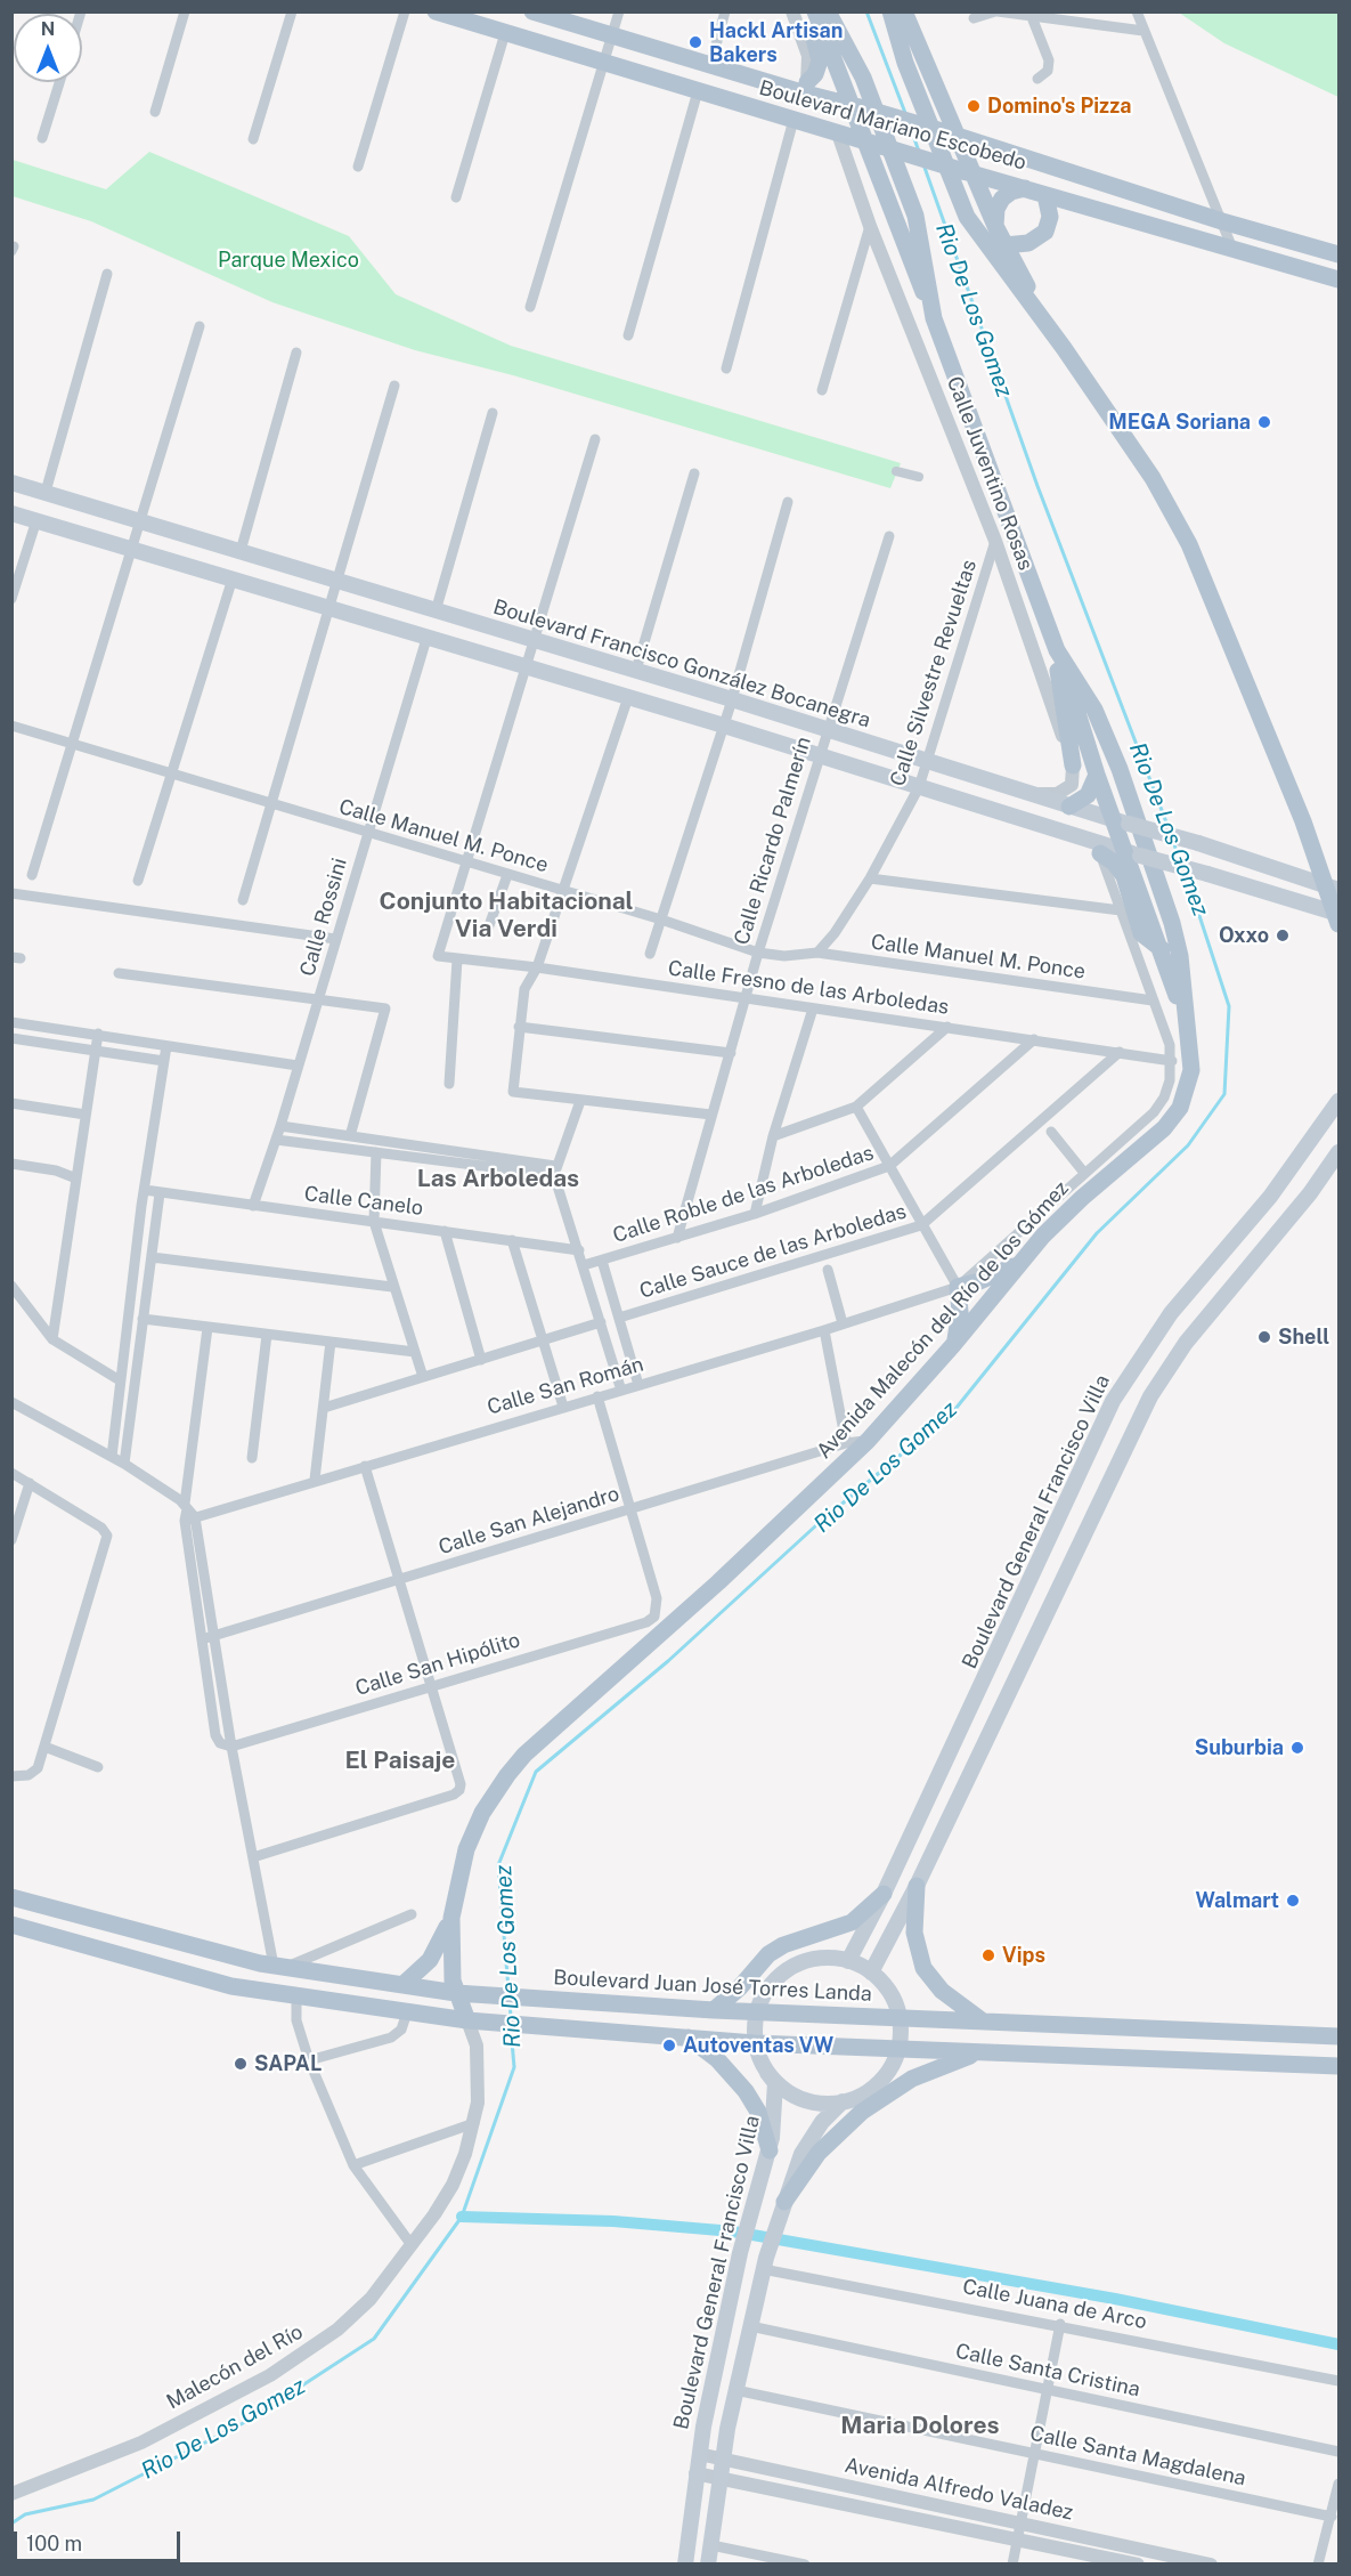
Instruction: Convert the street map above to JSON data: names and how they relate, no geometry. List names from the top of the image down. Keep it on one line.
{"streets":{"main road":["Boulevard Mariano Escobedo","Boulevard Francisco González Bocanegra","Avenida Malecón del Río de los Gómez","Boulevard General Francisco Villa","Boulevard Juan José Torres Landa"],"street":["Calle Juventino Rosas","Calle Silvestre Revueltas","Calle Manuel M. Ponce","Calle Ricardo Palmerín","Calle Rossini","Calle Fresno de las Arboledas","Calle Roble de las Arboledas","Calle Canelo","Calle Sauce de las Arboledas","Calle San Román","Calle San Alejandro","Calle San Hipólito","Calle Juana de Arco","Malecón del Río","Calle Santa Cristina","Calle Santa Magdalena","Avenida Alfredo Valadez"]},"crossings":[["Boulevard Mariano Escobedo","Calle Juventino Rosas"],["Calle Juventino Rosas","Calle Silvestre Revueltas"],["Boulevard Francisco González Bocanegra","Calle Silvestre Revueltas"],["Boulevard Francisco González Bocanegra","Calle Ricardo Palmerín"],["Calle Silvestre Revueltas","Calle Manuel M. Ponce"],["Calle Manuel M. Ponce","Calle Ricardo Palmerín"],["Calle Manuel M. Ponce","Calle Rossini"],["Calle Manuel M. Ponce","Calle Fresno de las Arboledas"],["Calle Ricardo Palmerín","Calle Fresno de las Arboledas"],["Calle Ricardo Palmerín","Calle Roble de las Arboledas"],["Calle Rossini","Calle Canelo"],["Calle Fresno de las Arboledas","Calle Roble de las Arboledas"],["Calle Fresno de las Arboledas","Calle Sauce de las Arboledas"],["Avenida Malecón del Río de los Gómez","Calle San Alejandro"],["Calle San Alejandro","Calle San Hipólito"],["Boulevard General Francisco Villa","Avenida Alfredo Valadez"]],"districts":["Conjunto Habitacional Via Verdi","Las Arboledas","El Paisaje","Maria Dolores"],"water":["Rio De Los Gomez"],"parks":["Parque Mexico"],"places":["Hackl Artisan Bakers","Domino's Pizza","MEGA Soriana","Oxxo","Shell","Suburbia","Walmart","Vips","Autoventas VW","SAPAL"],"scale_bar":"100 m","north":"top"}
